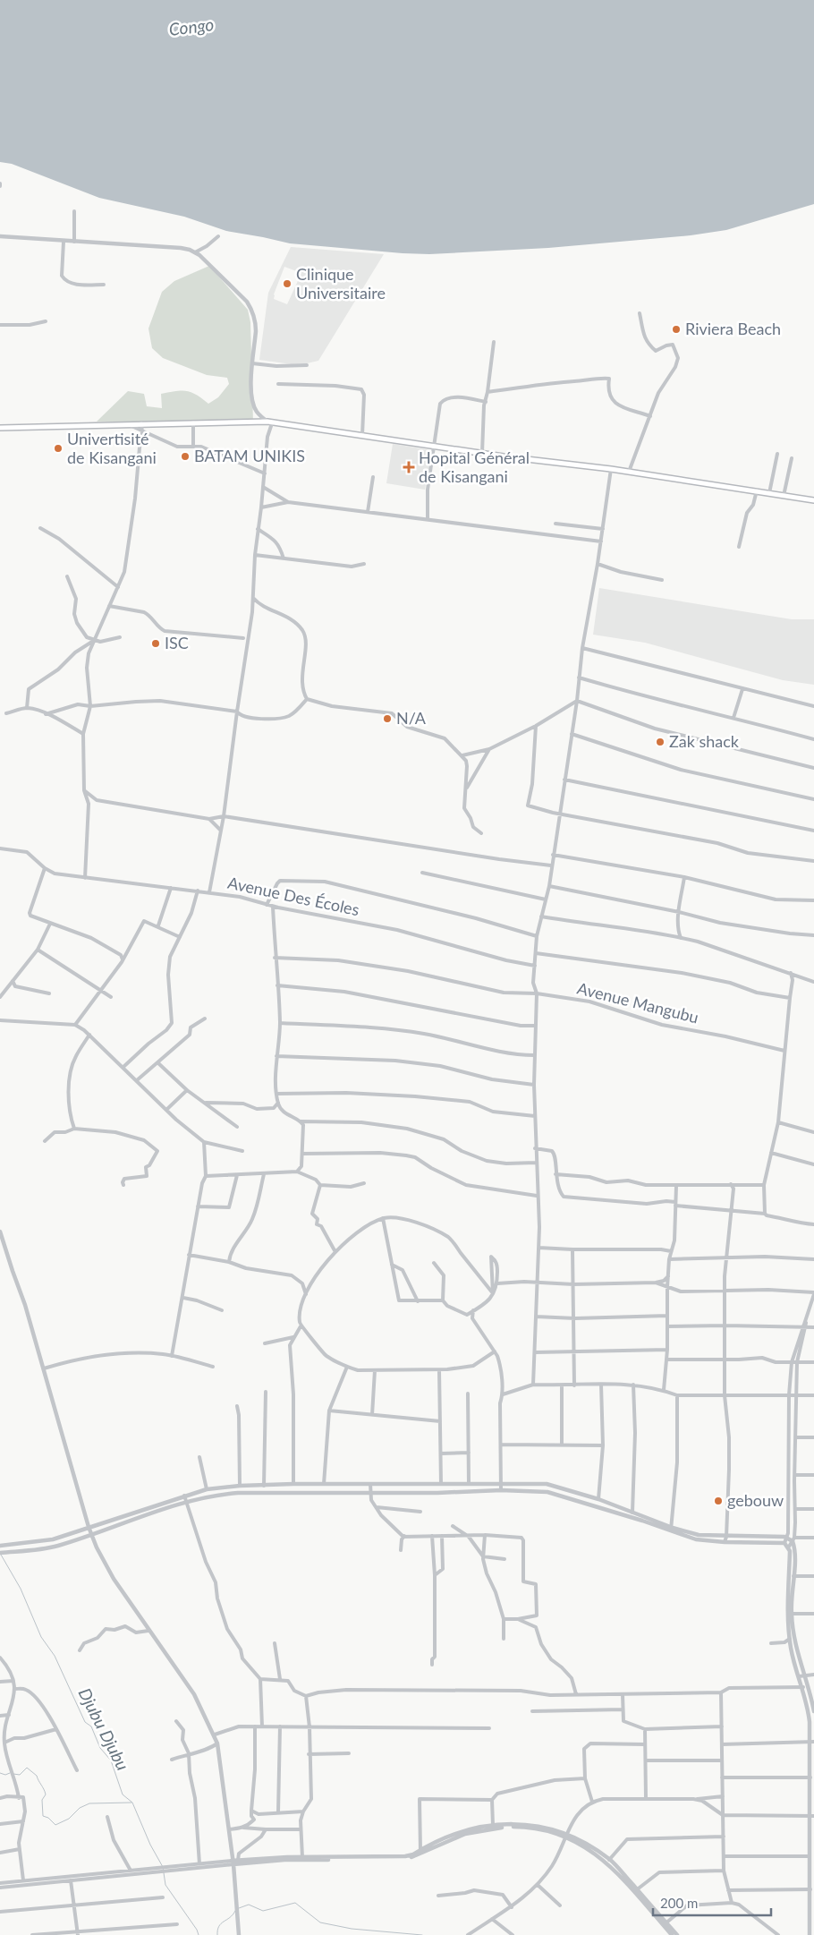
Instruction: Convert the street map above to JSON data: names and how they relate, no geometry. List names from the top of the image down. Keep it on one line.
{"streets":{"street":["Avenue Des Écoles","Avenue Mangubu"]},"water":["Congo","Djubu Djubu"],"places":{"other":["Clinique Universitaire","Riviera Beach","Univertisité de Kisangani","BATAM UNIKIS","ISC","N/A","Zak shack","gebouw"],"health":["Hopital Général de Kisangani"]},"scale_bar":"200 m"}
